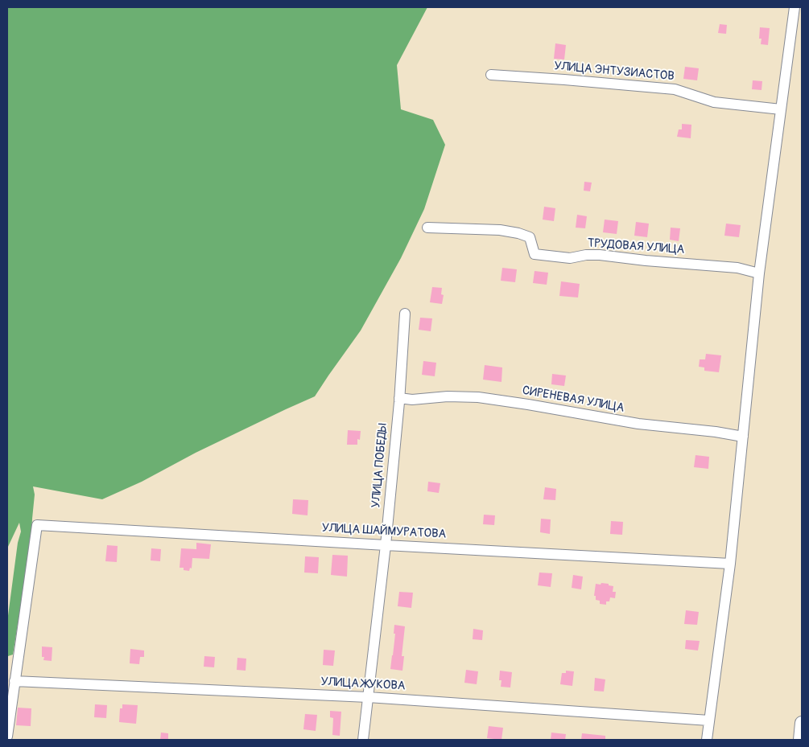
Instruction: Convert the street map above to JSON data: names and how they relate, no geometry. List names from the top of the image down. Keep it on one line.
{"streets":{"street":["УЛИЦА ЭНТУЗИАСТОВ","ТРУДОВАЯ УЛИЦА","СИРЕНЕВАЯ УЛИЦА","УЛИЦА ПОБЕДЫ","УЛИЦА ШАЙМУРАТОВА","УЛИЦА ЖУКОВА"]},"crossings":[["СИРЕНЕВАЯ УЛИЦА","УЛИЦА ПОБЕДЫ"],["УЛИЦА ПОБЕДЫ","УЛИЦА ШАЙМУРАТОВА"],["УЛИЦА ПОБЕДЫ","УЛИЦА ЖУКОВА"],["УЛИЦА ШАЙМУРАТОВА","УЛИЦА ЖУКОВА"]]}
